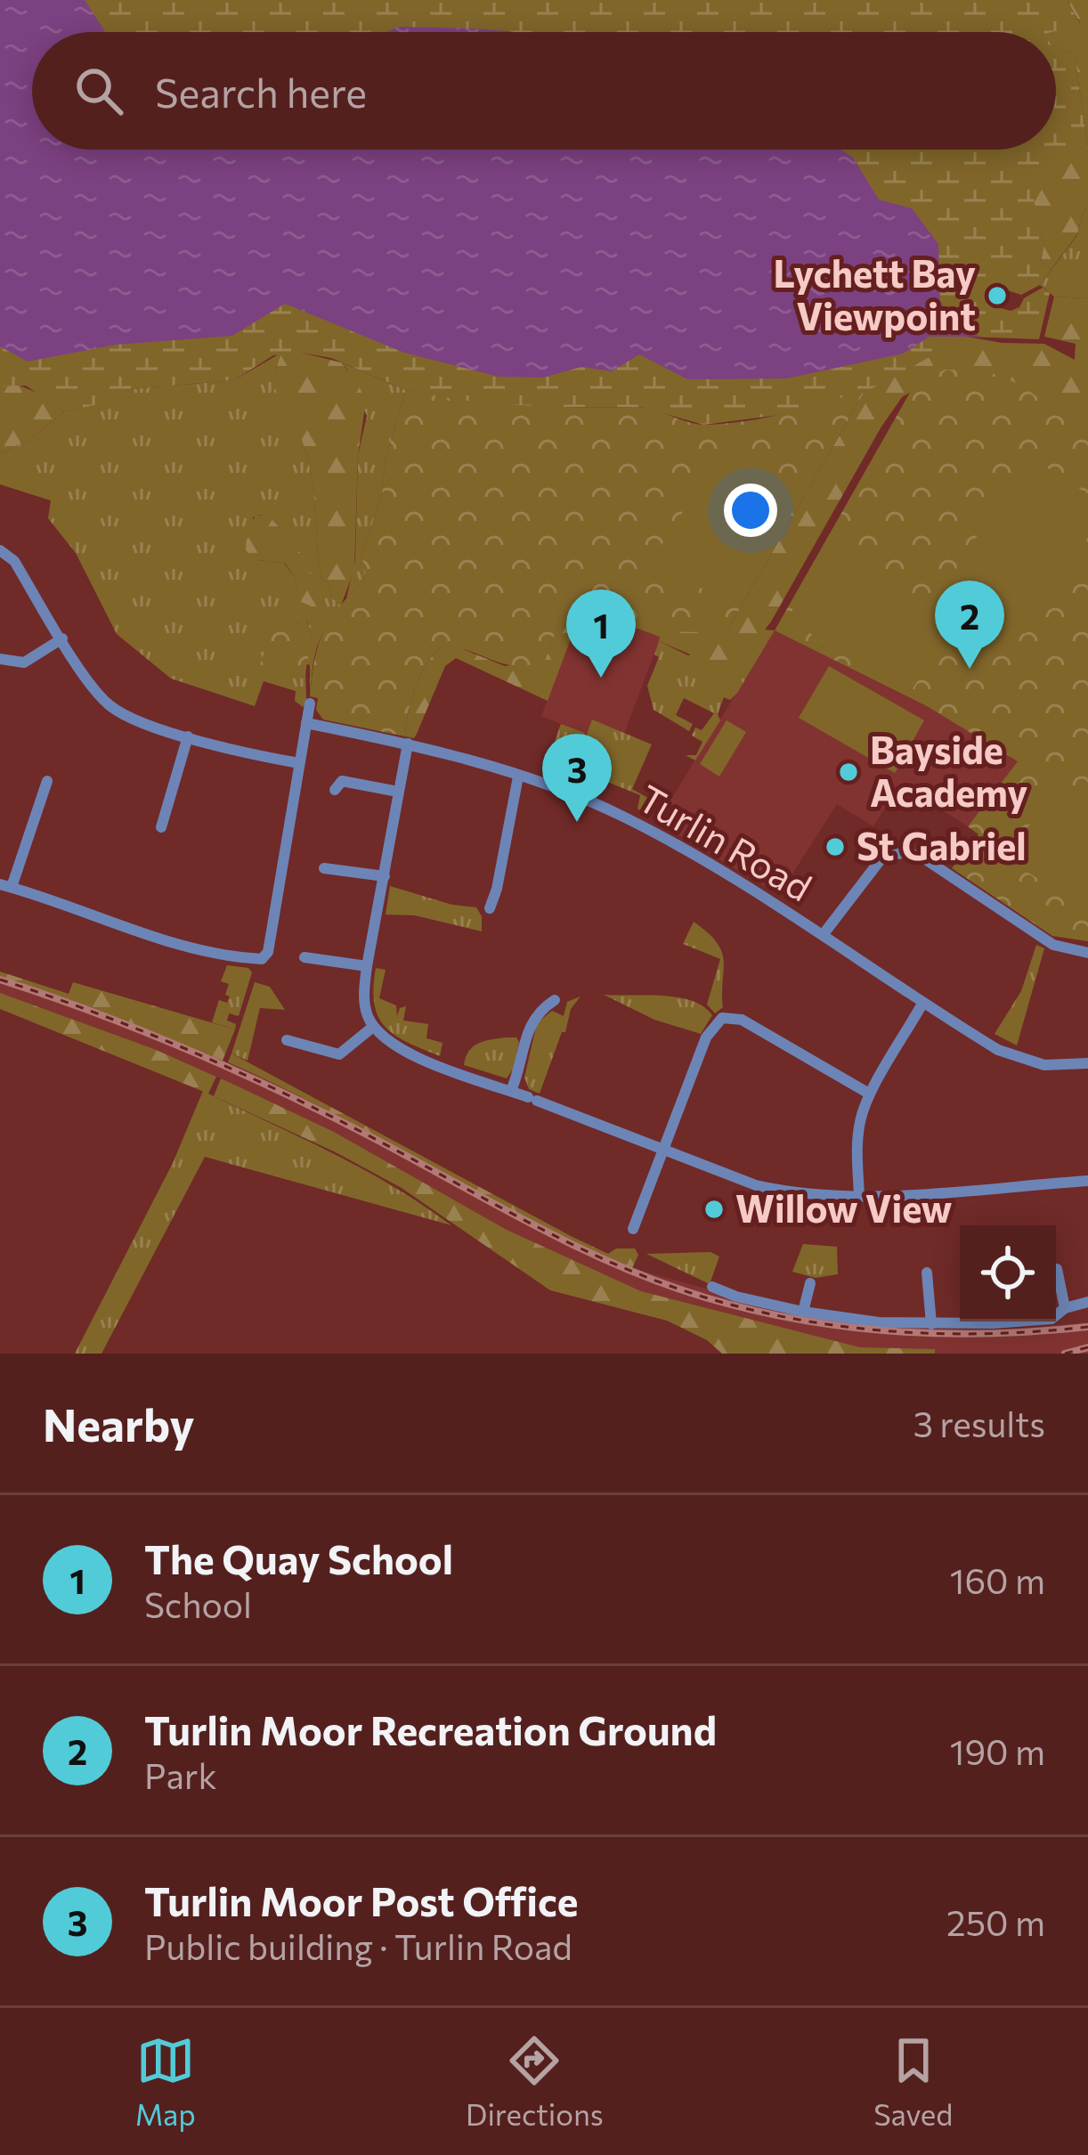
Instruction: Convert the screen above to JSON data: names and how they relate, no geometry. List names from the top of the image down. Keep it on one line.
{"streets":{"street":["Turlin Road"]},"places":["Lychett Bay Viewpoint","Bayside Academy","St Gabriel","Willow View"],"page":{"search":"Search here","pins":["2","1","3"],"heading":["Nearby","3 results"],"list":[{"mark":"1","name":"The Quay School","note":"School","value":"160 m"},{"mark":"2","name":"Turlin Moor Recreation Ground","note":"Park","value":"190 m"},{"mark":"3","name":"Turlin Moor Post Office","note":"Public building · Turlin Road","value":"250 m"}],"nav":["Map","Directions","Saved"]}}
